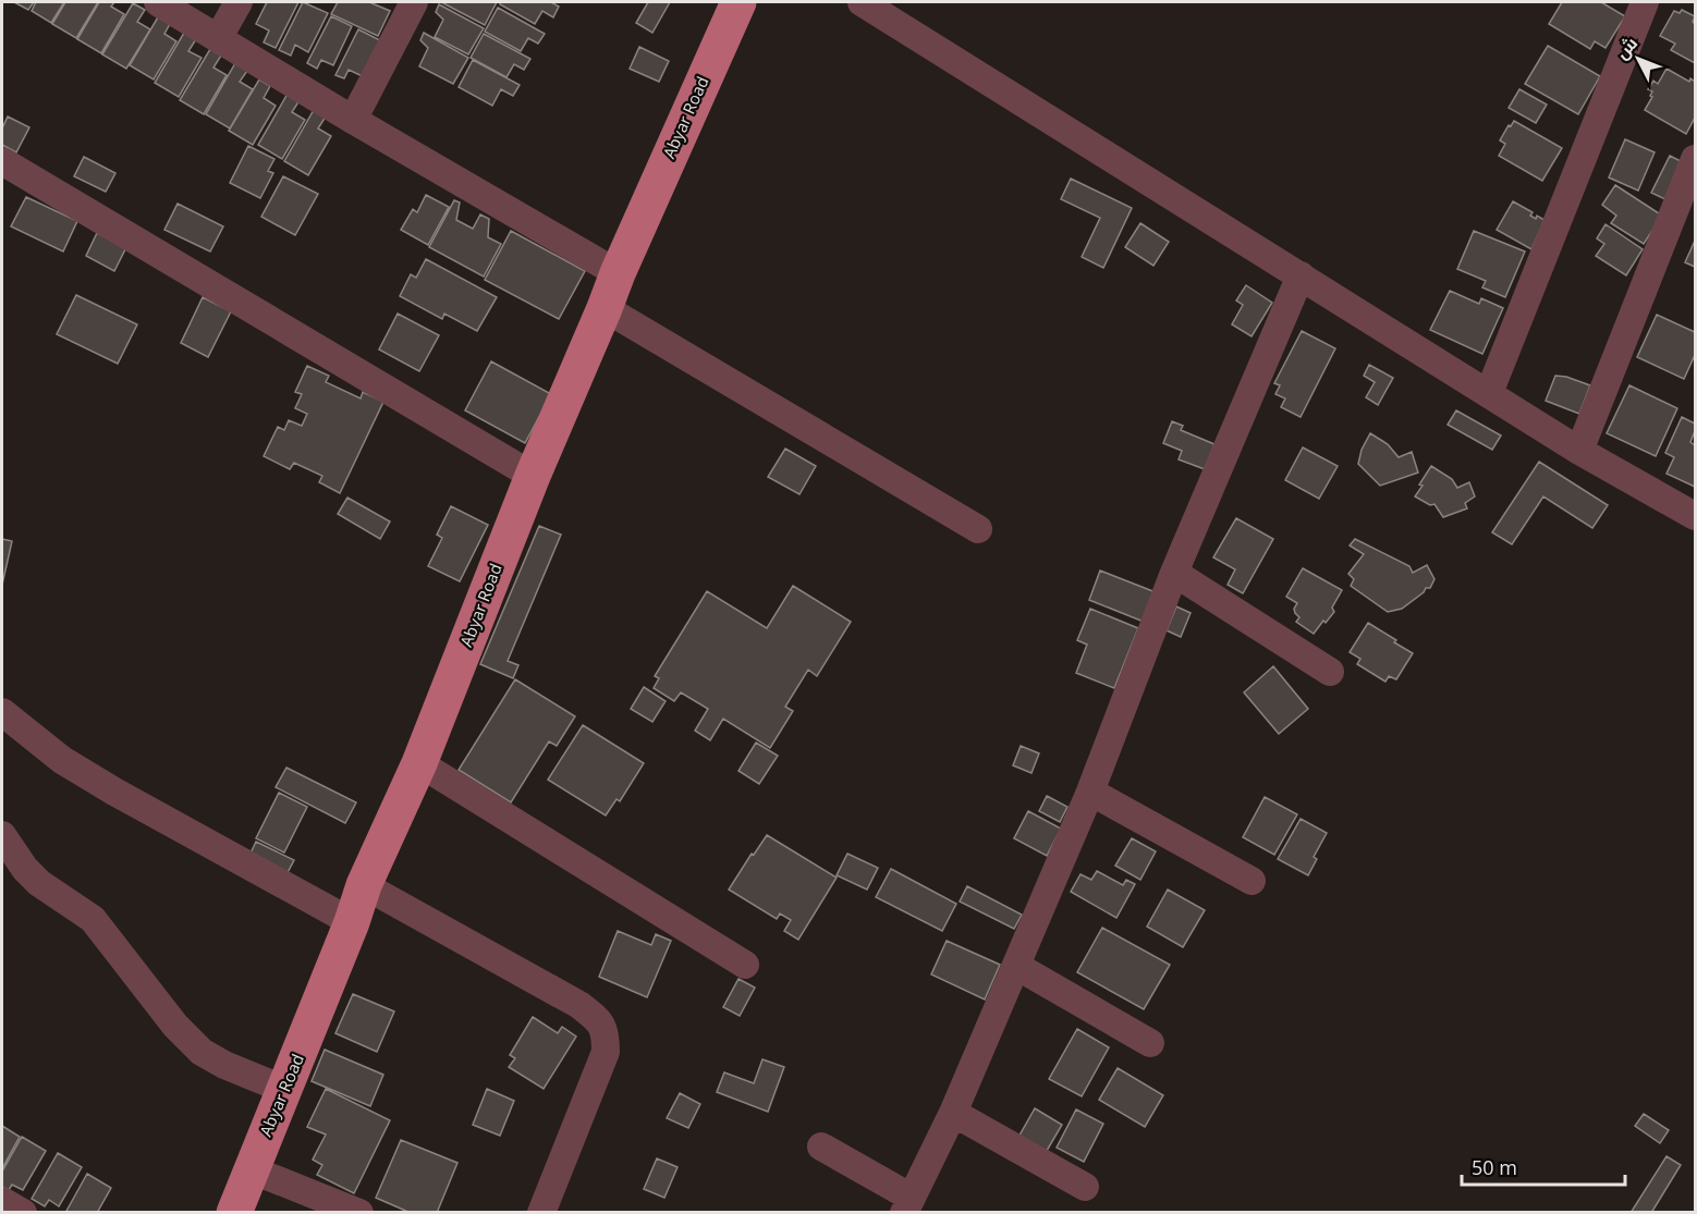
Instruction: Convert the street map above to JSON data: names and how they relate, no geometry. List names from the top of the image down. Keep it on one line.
{"streets":{"main road":["Abyar Road"]},"scale_bar":"50 m","north":"top left"}
